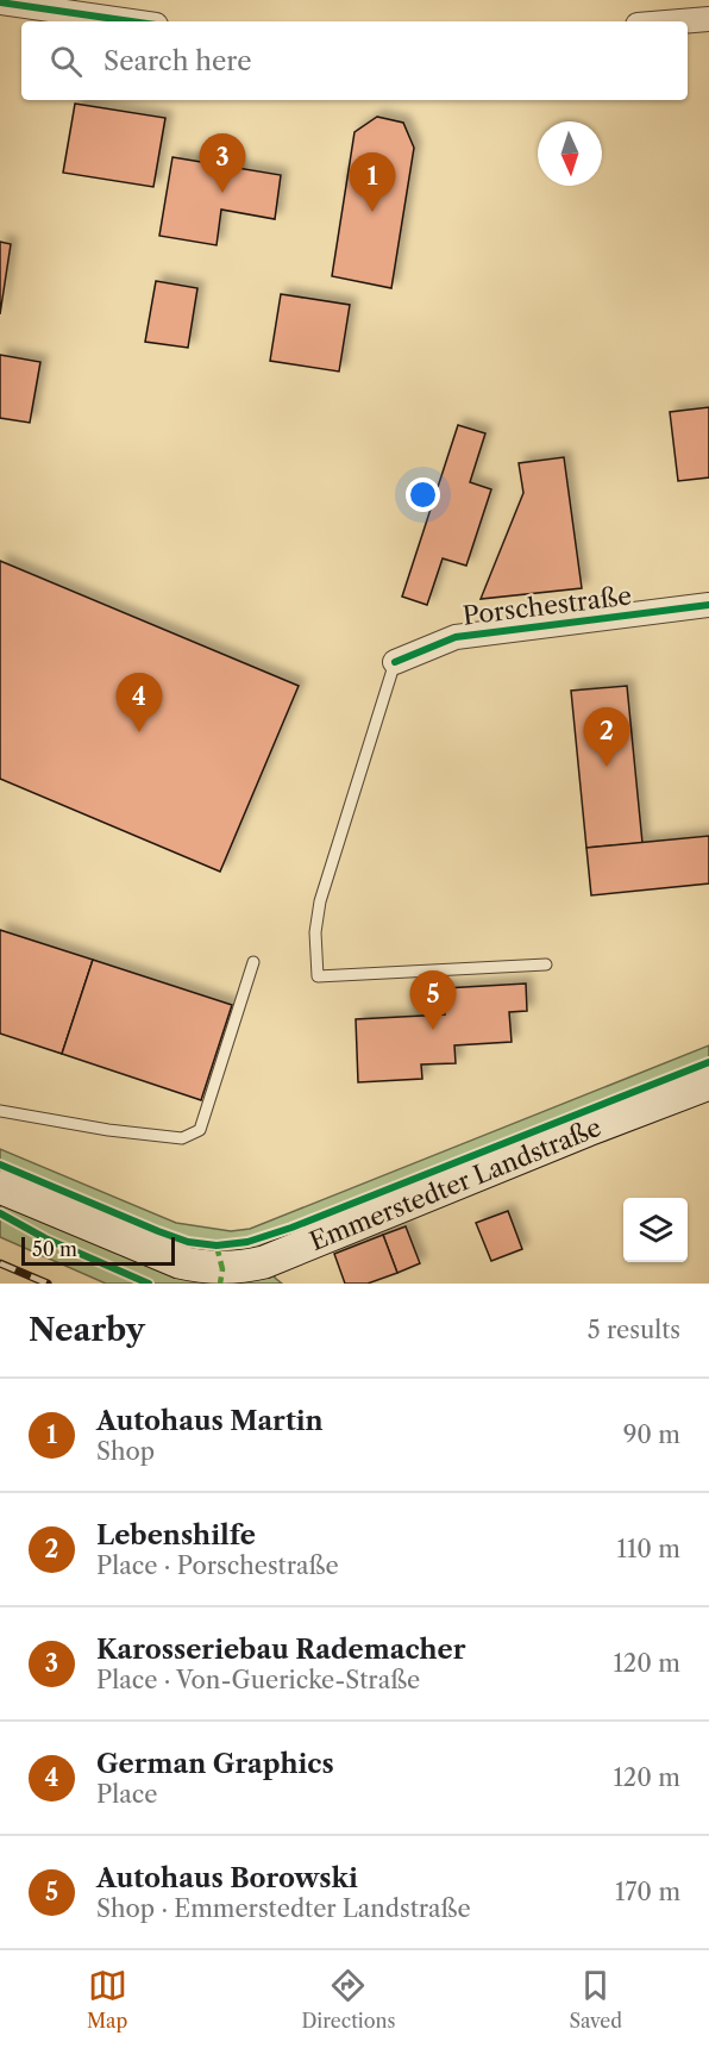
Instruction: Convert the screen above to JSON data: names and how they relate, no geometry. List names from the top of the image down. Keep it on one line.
{"streets":{"main road":["Emmerstedter Landstraße"],"street":["Porschestraße"]},"scale_bar":"50 m","north":"bottom","page":{"search":"Search here","pins":["3","1","4","2","5"],"scale":"50 m","heading":["Nearby","5 results"],"list":[{"mark":"1","name":"Autohaus Martin","note":"Shop","value":"90 m"},{"mark":"2","name":"Lebenshilfe","note":"Place · Porschestraße","value":"110 m"},{"mark":"3","name":"Karosseriebau Rademacher","note":"Place · Von-Guericke-Straße","value":"120 m"},{"mark":"4","name":"German Graphics","note":"Place","value":"120 m"},{"mark":"5","name":"Autohaus Borowski","note":"Shop · Emmerstedter Landstraße","value":"170 m"}],"nav":["Map","Directions","Saved"]}}
